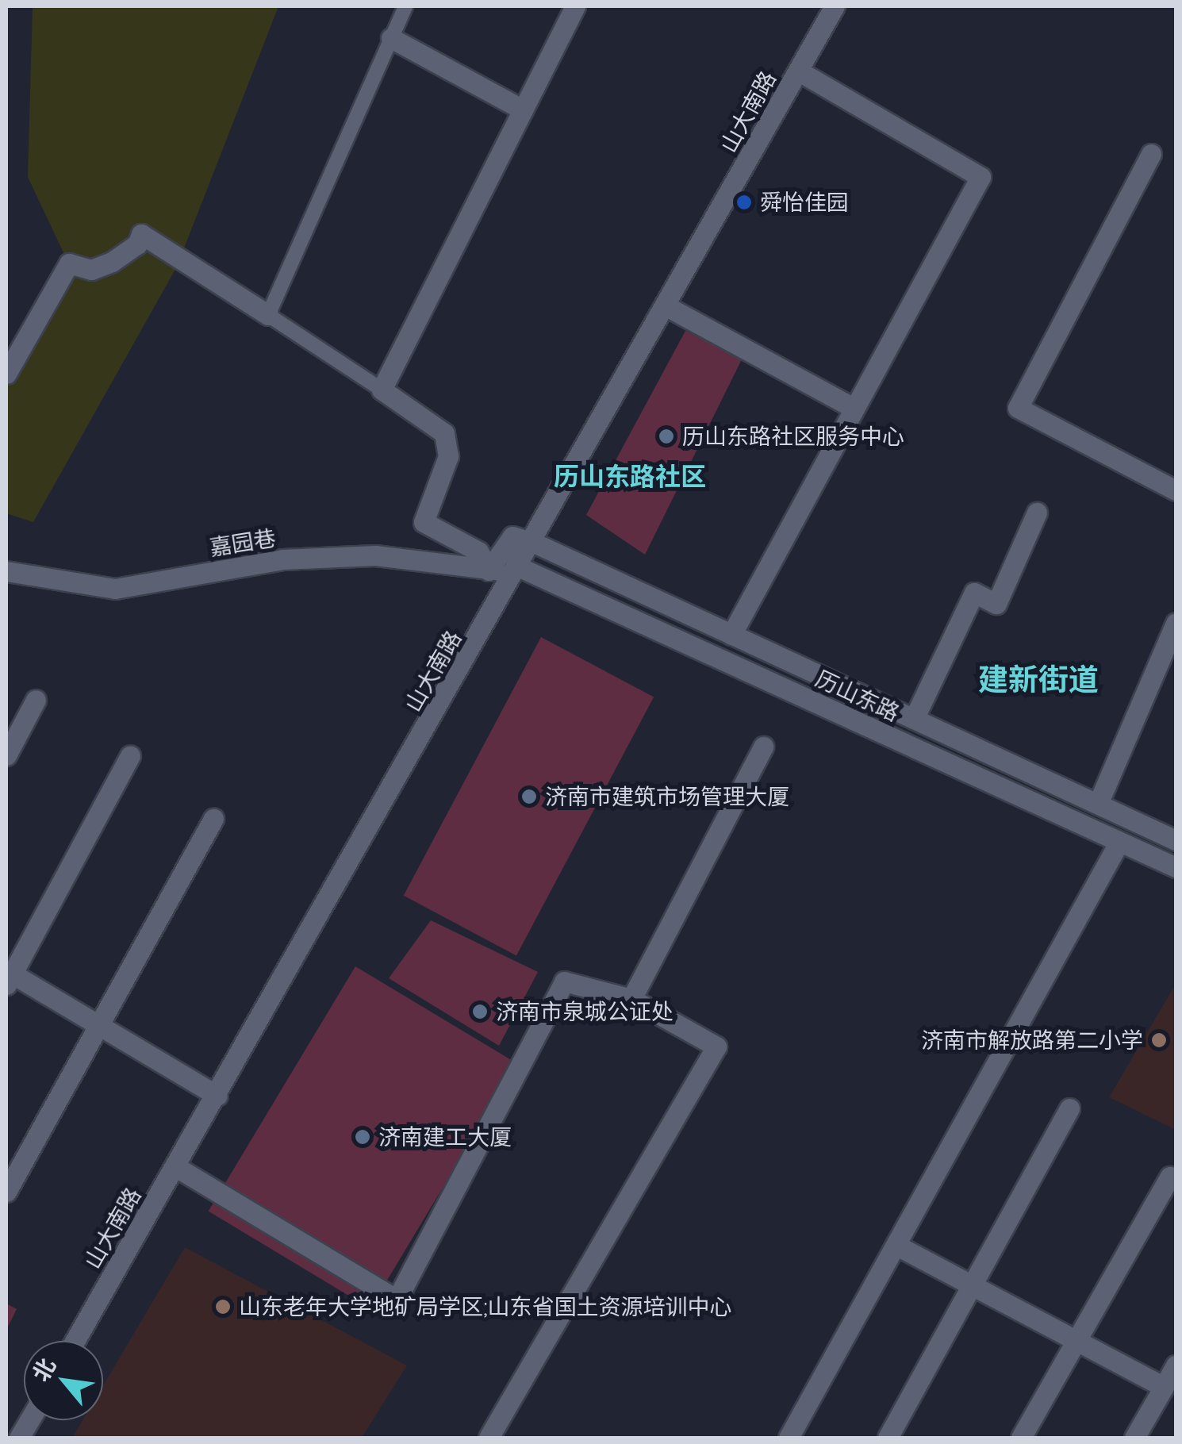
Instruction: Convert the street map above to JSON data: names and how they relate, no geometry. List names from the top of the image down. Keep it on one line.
{"streets":{"street":["山大南路","嘉园巷","历山东路"]},"crossings":[["山大南路","嘉园巷"],["山大南路","历山东路"],["嘉园巷","历山东路"]],"districts":["历山东路社区","建新街道"],"places":["舜怡佳园","历山东路社区服务中心","济南市建筑市场管理大厦","济南市泉城公证处","济南市解放路第二小学","济南建工大厦","山东老年大学地矿局学区;山东省国土资源培训中心"],"north":"top left"}
